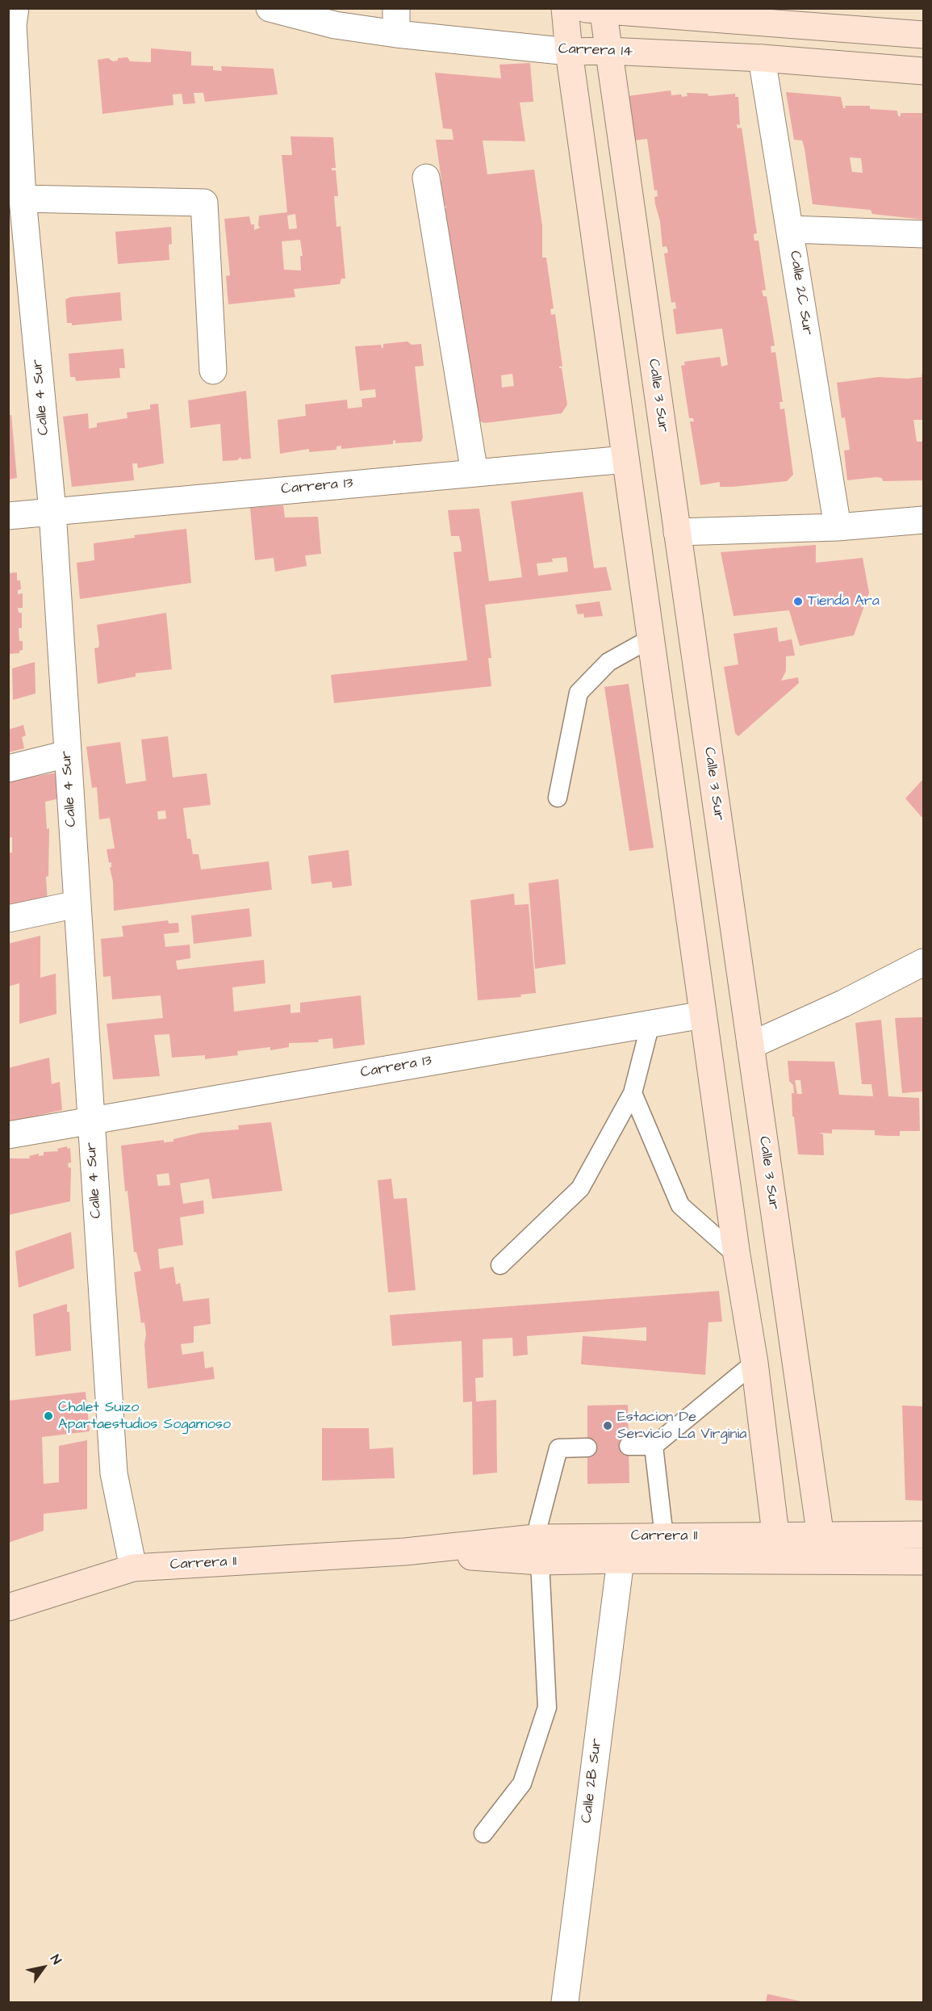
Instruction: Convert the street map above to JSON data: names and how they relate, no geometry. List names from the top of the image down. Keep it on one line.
{"streets":{"street":["Carrera 14","Calle 2C Sur","Calle 3 Sur","Calle 4 Sur","Carrera 13","Carrera 11","Calle 2B Sur"]},"crossings":[["Carrera 14","Calle 2C Sur"],["Carrera 14","Calle 3 Sur"],["Calle 3 Sur","Carrera 11"],["Calle 4 Sur","Carrera 13"],["Calle 4 Sur","Carrera 11"],["Carrera 11","Calle 2B Sur"]],"places":["Tienda Ara","Chalet Suizo Apartaestudios Sogamoso","Estacion De Servicio La Virginia"],"north":"top right"}
